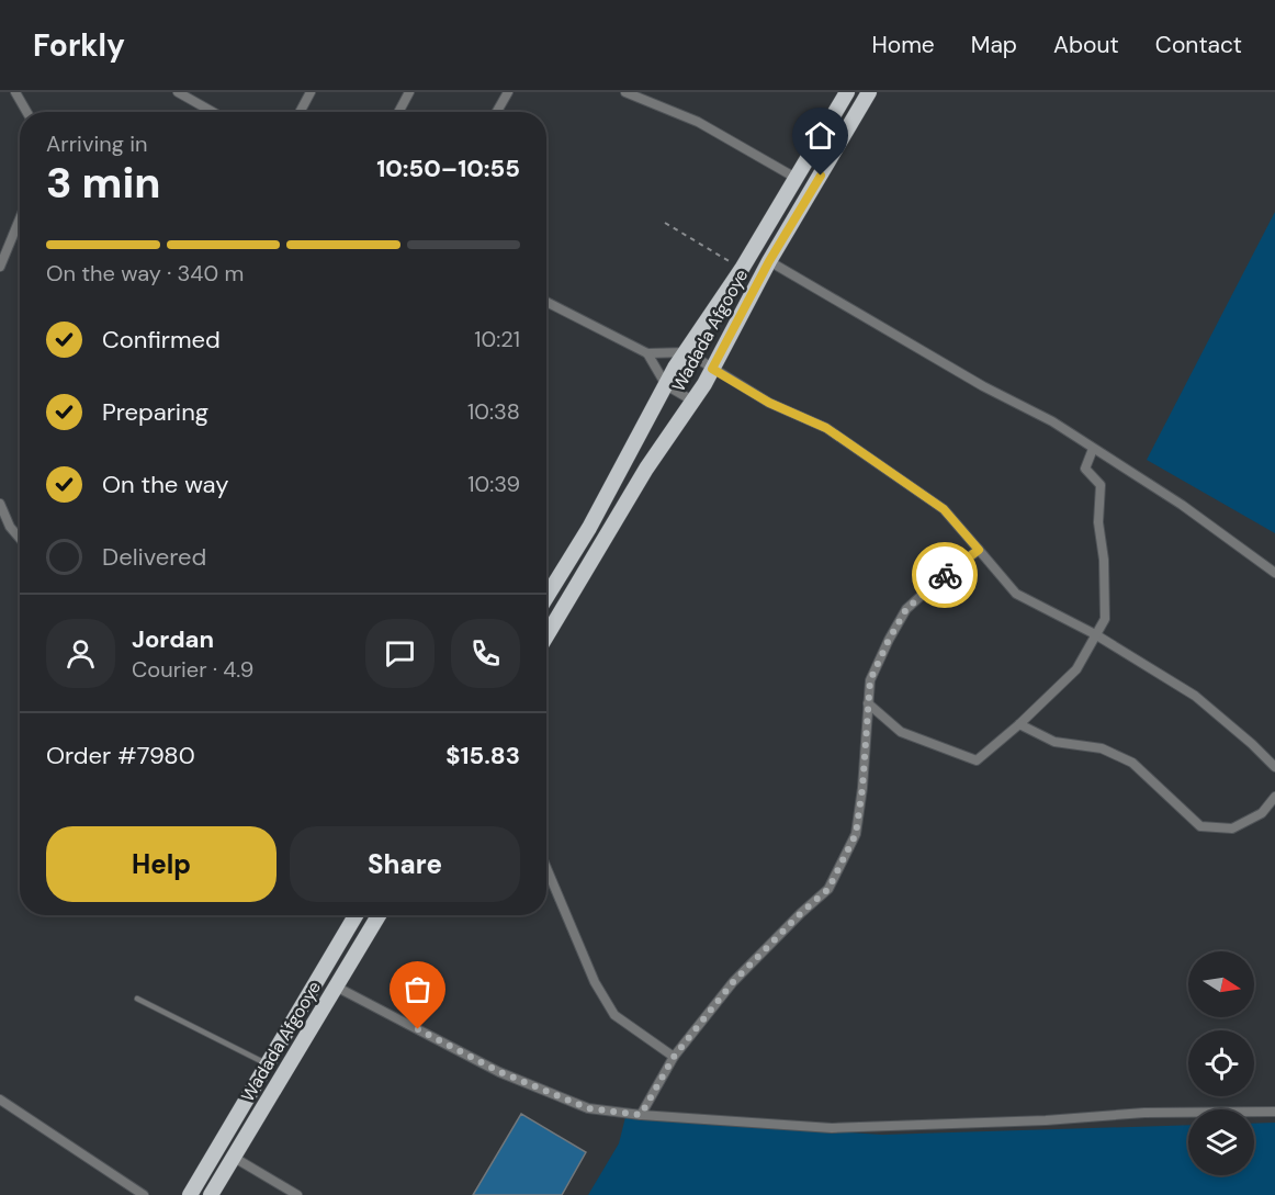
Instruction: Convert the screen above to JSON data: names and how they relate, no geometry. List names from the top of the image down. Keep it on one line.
{"streets":{"highway":["Wadada Afgooye"]},"north":"right","page":{"header":"Forkly","nav":["Home","Map","About","Contact"],"heading":["3 min","Arriving in","10:50–10:55"],"panel":["Jordan","Courier · 4.9","Order #7980","$15.83"],"bar":"On the way · 340 m","list":[["Confirmed","10:21"],["Preparing","10:38"],["On the way","10:39"],"Delivered"],"buttons":["Help","Share"]}}
